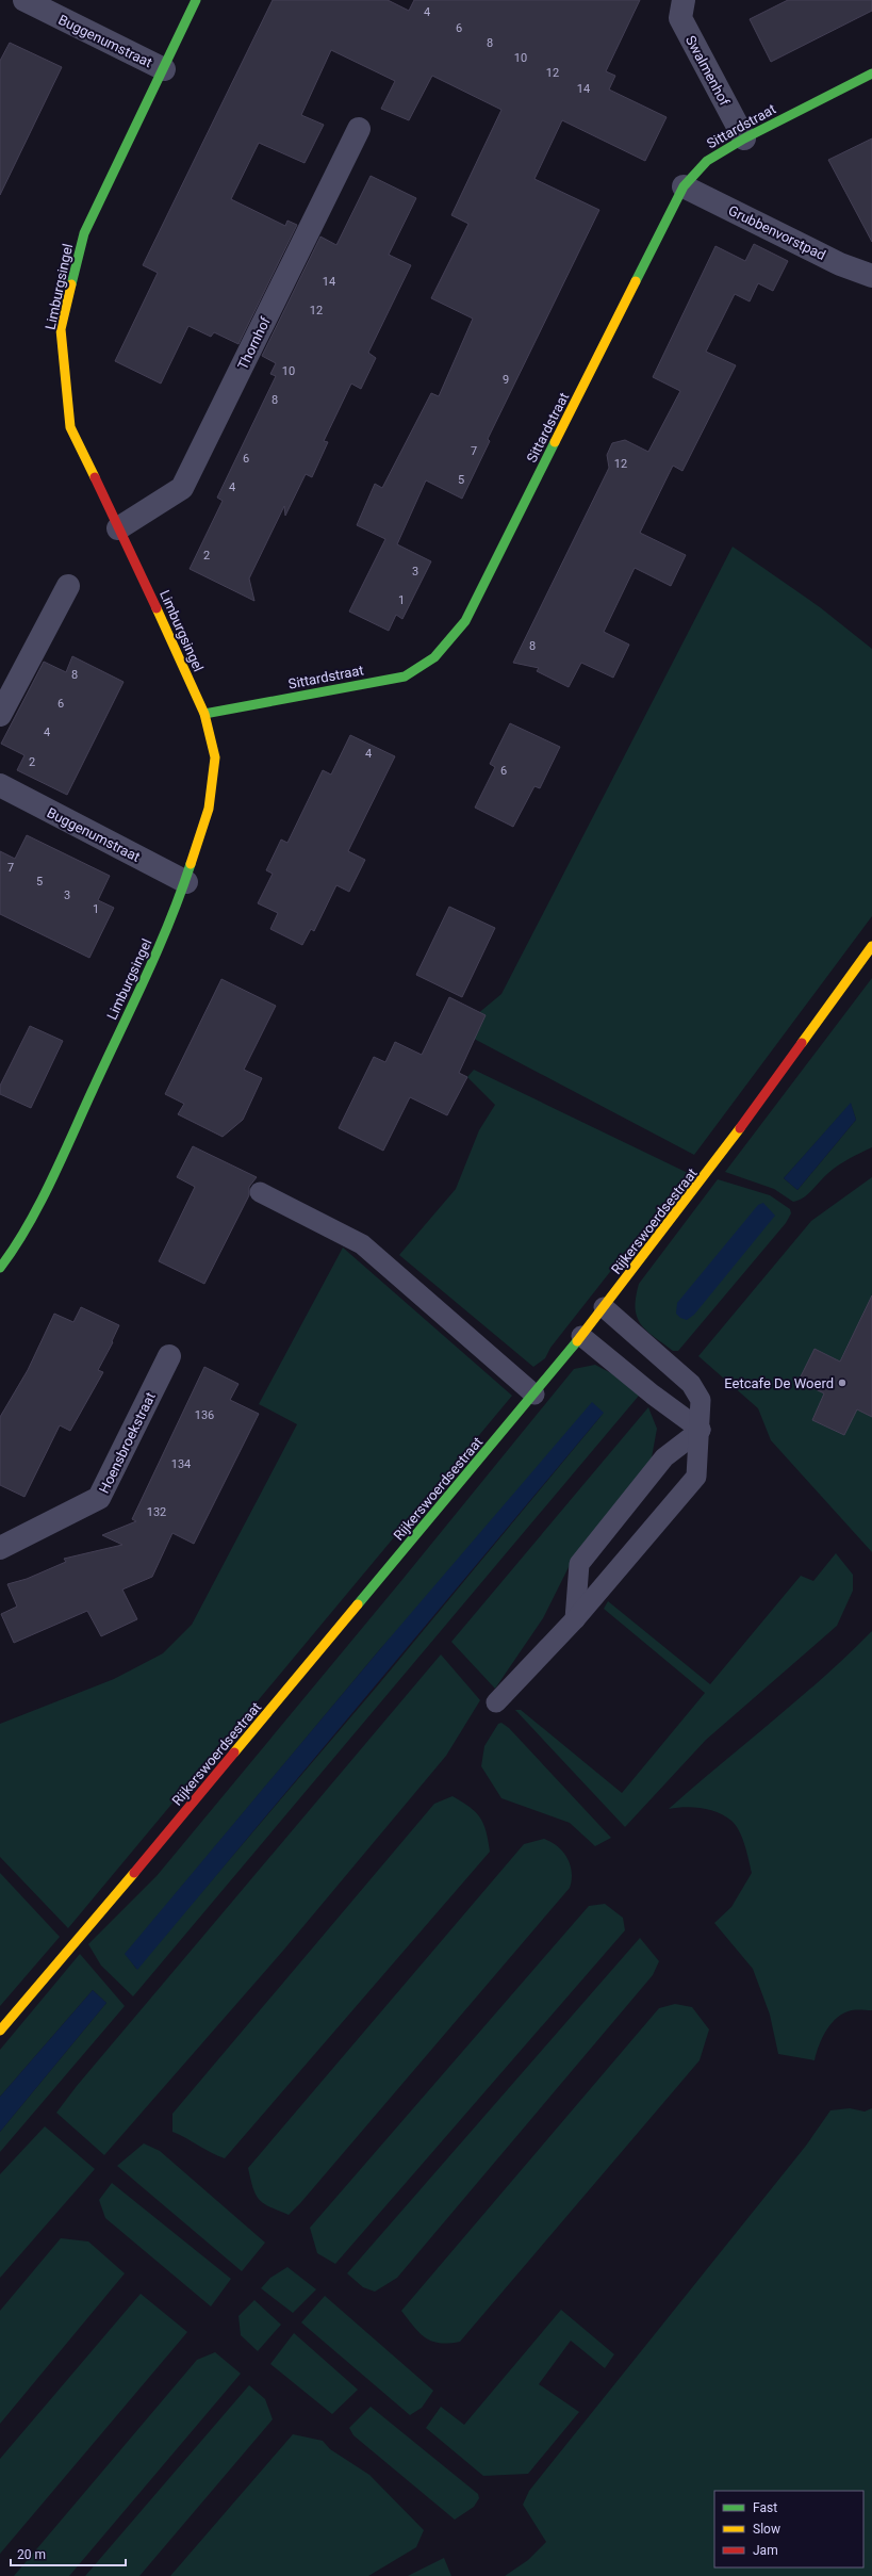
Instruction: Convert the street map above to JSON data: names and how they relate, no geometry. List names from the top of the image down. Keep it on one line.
{"streets":{"street":["Buggenumstraat","Swalmenhof","Sittardstraat","Grubbenvorstpad","Limburgsingel","Thornhof","Rijkerswoerdsestraat","Hoensbroekstraat"]},"crossings":[["Buggenumstraat","Limburgsingel"],["Swalmenhof","Sittardstraat"],["Sittardstraat","Grubbenvorstpad"],["Sittardstraat","Limburgsingel"],["Limburgsingel","Thornhof"]],"places":["Eetcafe De Woerd"],"house_numbers":["4","6","8","10","12","14","14","12","10","9","8","7","6","12","5","4","2","3","1","8","8","6","4","4","2","6","7","5","3","1","136","134","132"],"legend":["Fast","Slow","Jam"],"scale_bar":"20 m"}
